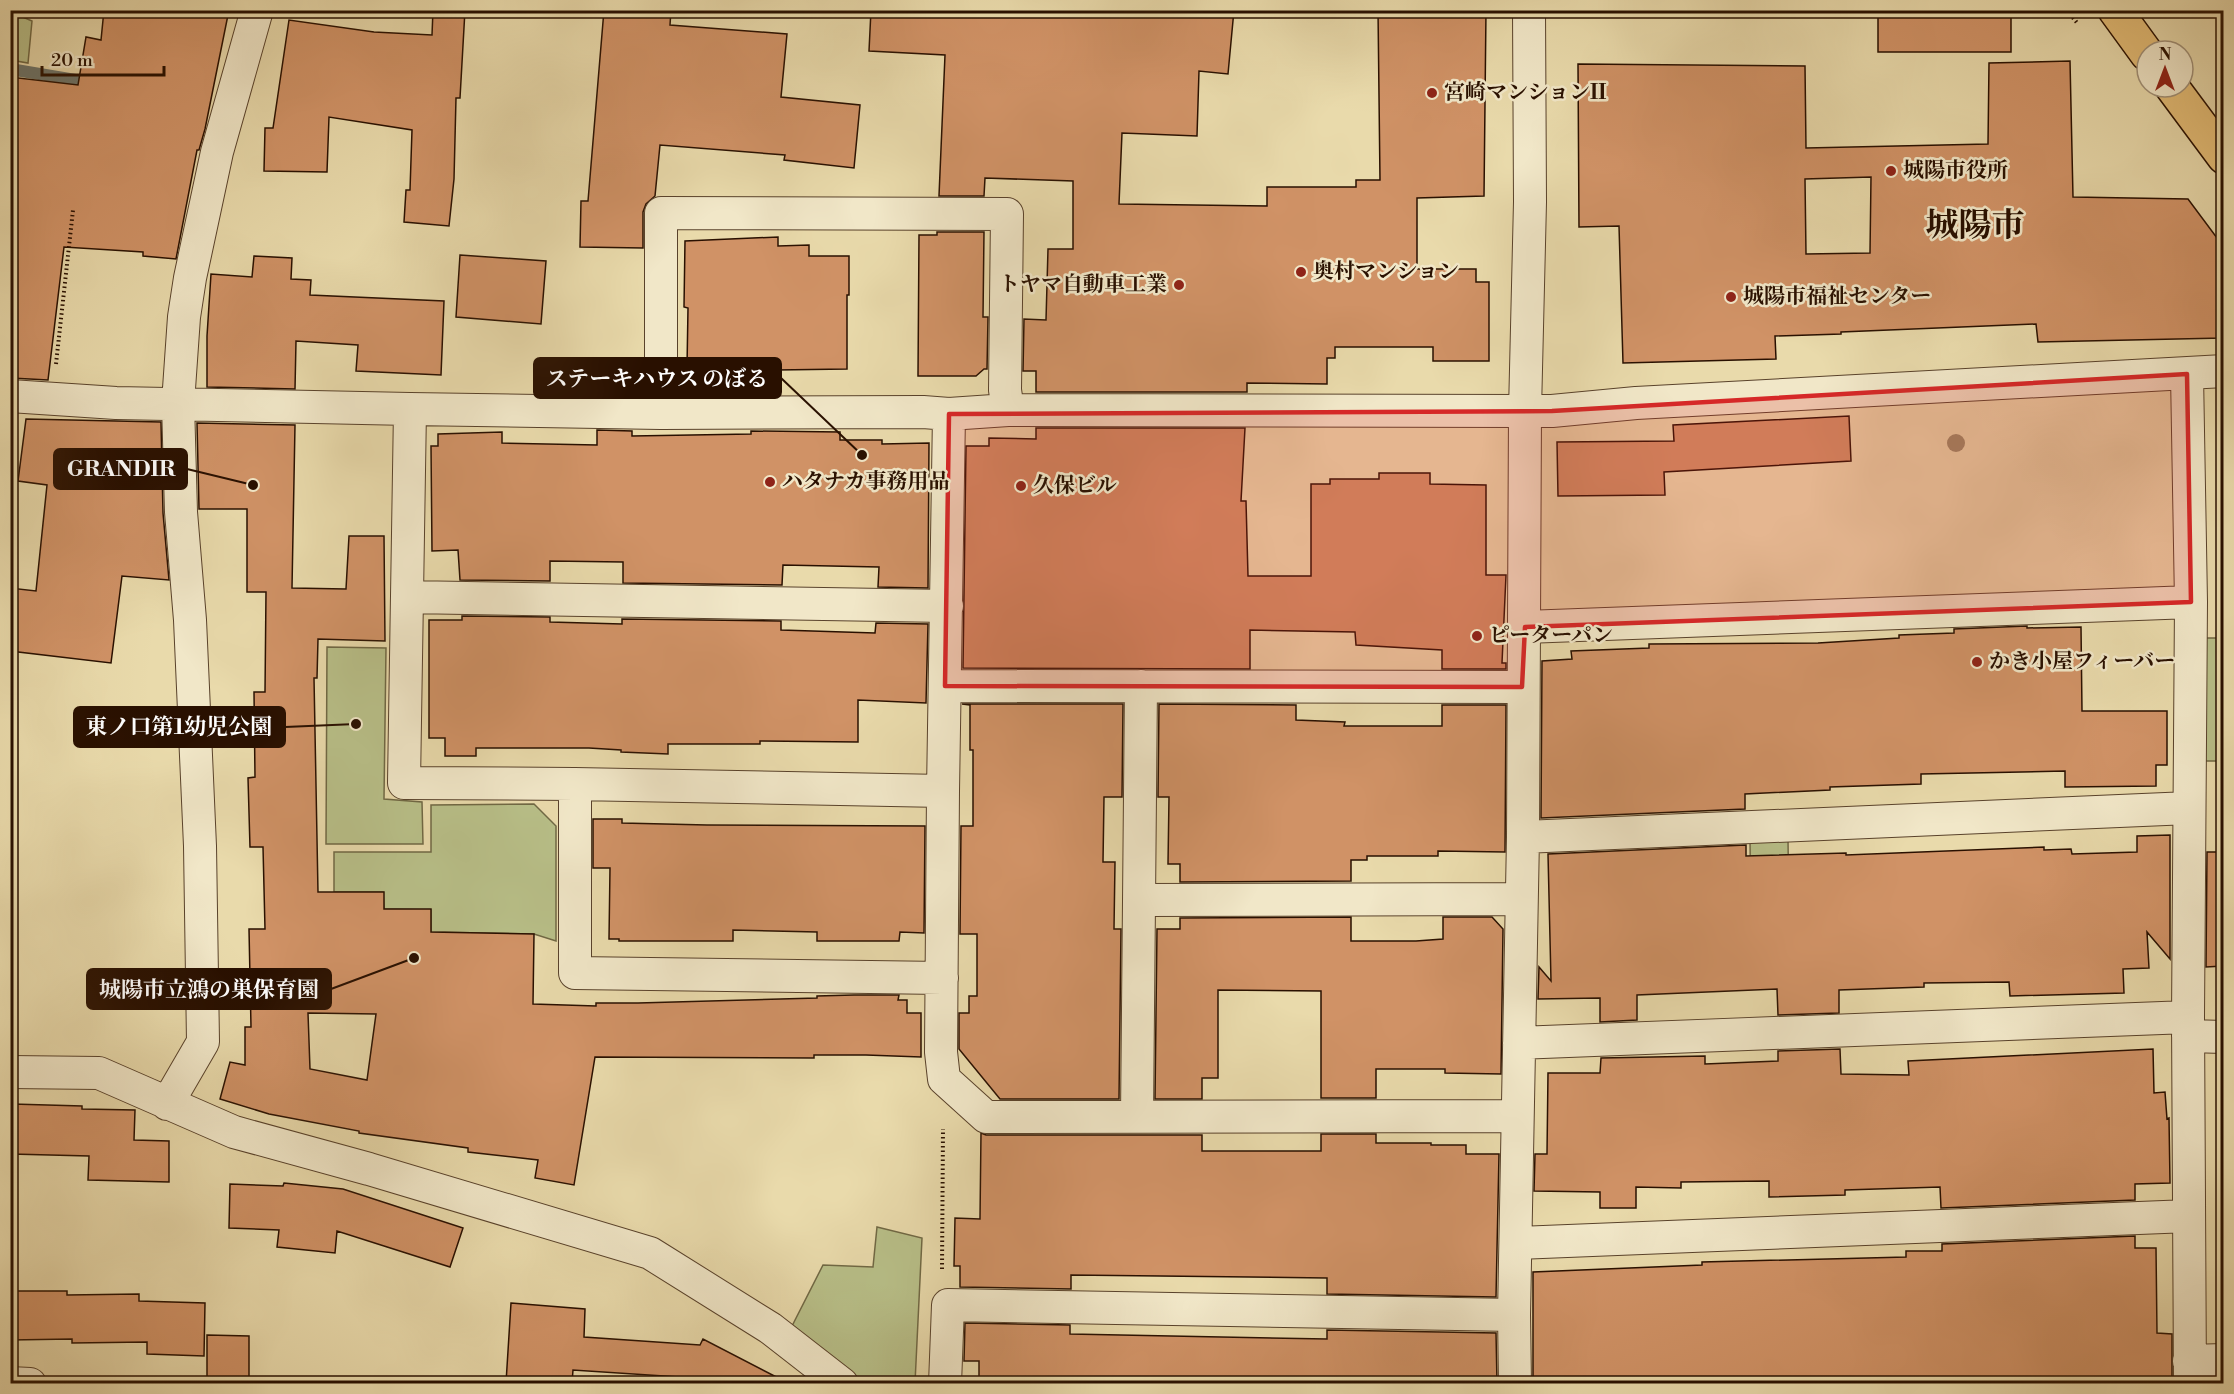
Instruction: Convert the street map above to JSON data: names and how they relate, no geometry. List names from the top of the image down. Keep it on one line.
{"districts":["城陽市"],"places":["宮崎マンションII","城陽市役所","奥村マンション","トヤマ自動車工業","城陽市福祉センター","ステーキハウス のぼる","ハタナカ事務用品","GRANDIR","久保ビル","ピーターパン","かき小屋フィーバー","東ノ口第1幼児公園","城陽市立鴻の巣保育園"],"scale_bar":"20 m","north":"top"}
